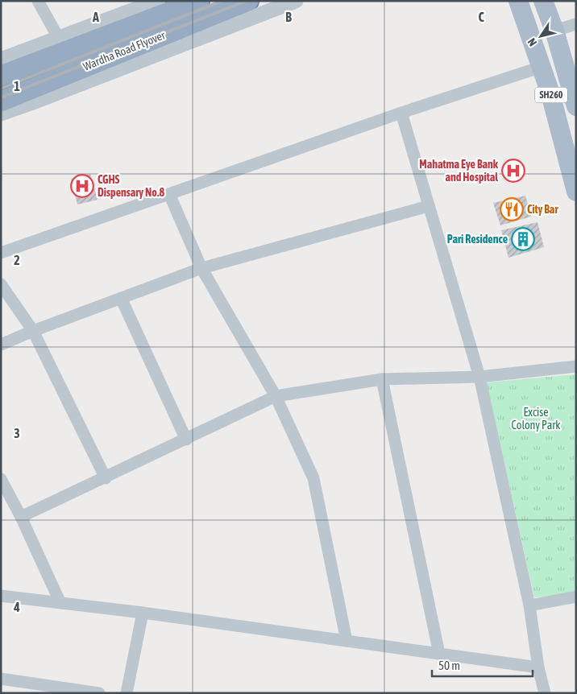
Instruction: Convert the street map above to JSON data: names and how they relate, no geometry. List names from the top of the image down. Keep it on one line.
{"streets":{"highway":["Wardha Road Flyover"],"main road":["SH260"]},"parks":["Excise Colony Park"],"places":{"hospital":["Mahatma Eye Bank and Hospital","CGHS Dispensary No.8"],"restaurant":["City Bar"],"building":["Pari Residence"]},"scale_bar":"50 m","north":"bottom left","grid":{"columns":["A","B","C"],"rows":["1","2","3","4"]}}
